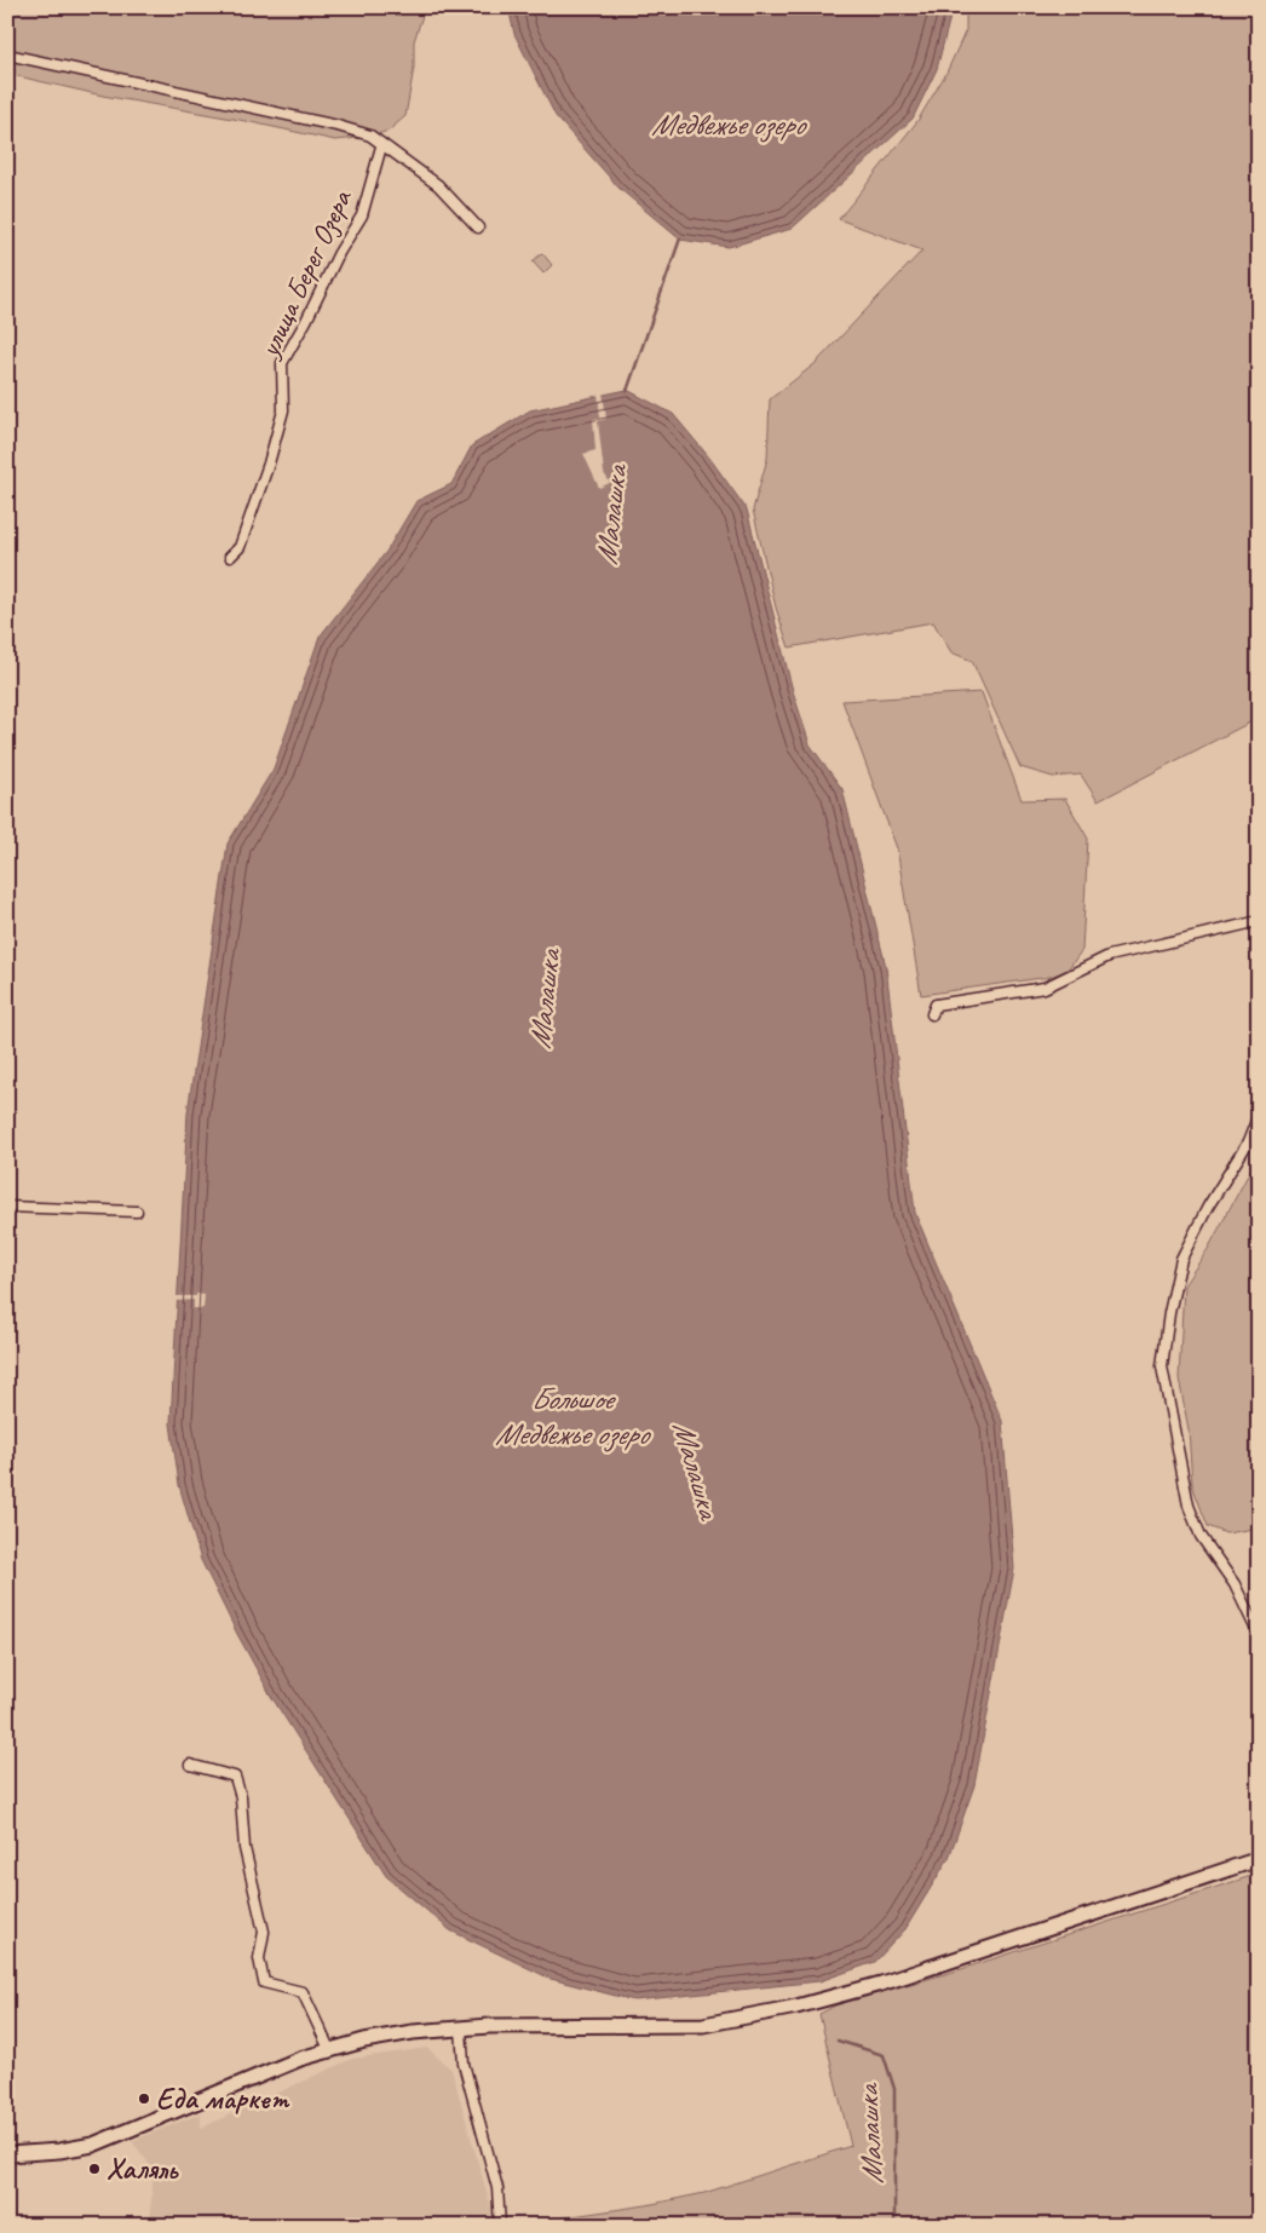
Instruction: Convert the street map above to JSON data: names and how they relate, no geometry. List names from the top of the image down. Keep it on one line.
{"streets":{"street":["улица Берег Озера"]},"water":["Медвежье озеро","Малашка","Большое Медвежье озеро"],"places":["Еда маркет","Халяль"]}
